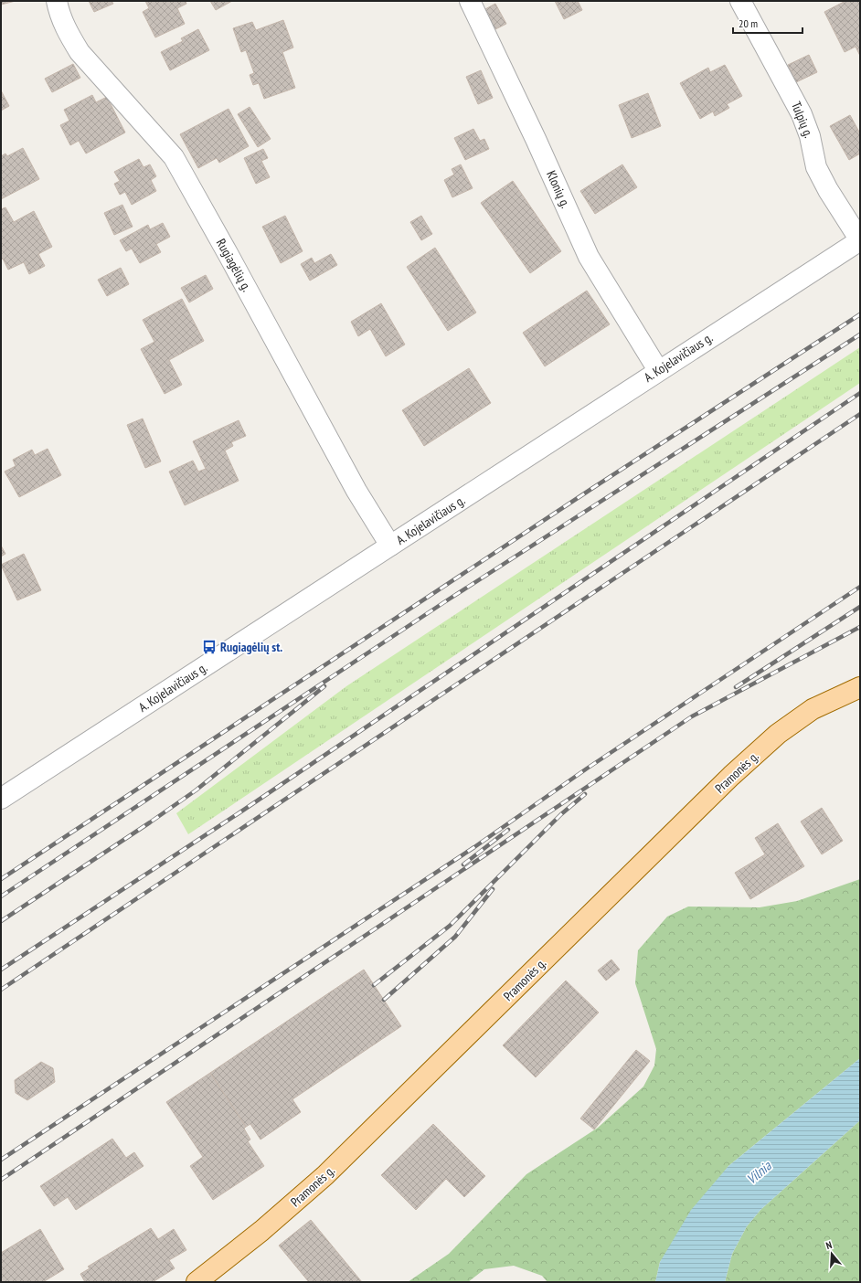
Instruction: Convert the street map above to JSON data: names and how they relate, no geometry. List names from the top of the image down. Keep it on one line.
{"streets":{"main road":["Pramonės g."],"street":["Tulpių g.","Klonių g.","Rugiagėlių g.","A. Kojelavičiaus g."]},"crossings":[["Tulpių g.","A. Kojelavičiaus g."],["Klonių g.","A. Kojelavičiaus g."],["Rugiagėlių g.","A. Kojelavičiaus g."]],"water":["Vilnia"],"places":{"bus stop":["Rugiagėlių st."]},"scale_bar":"20 m","north":"top"}
